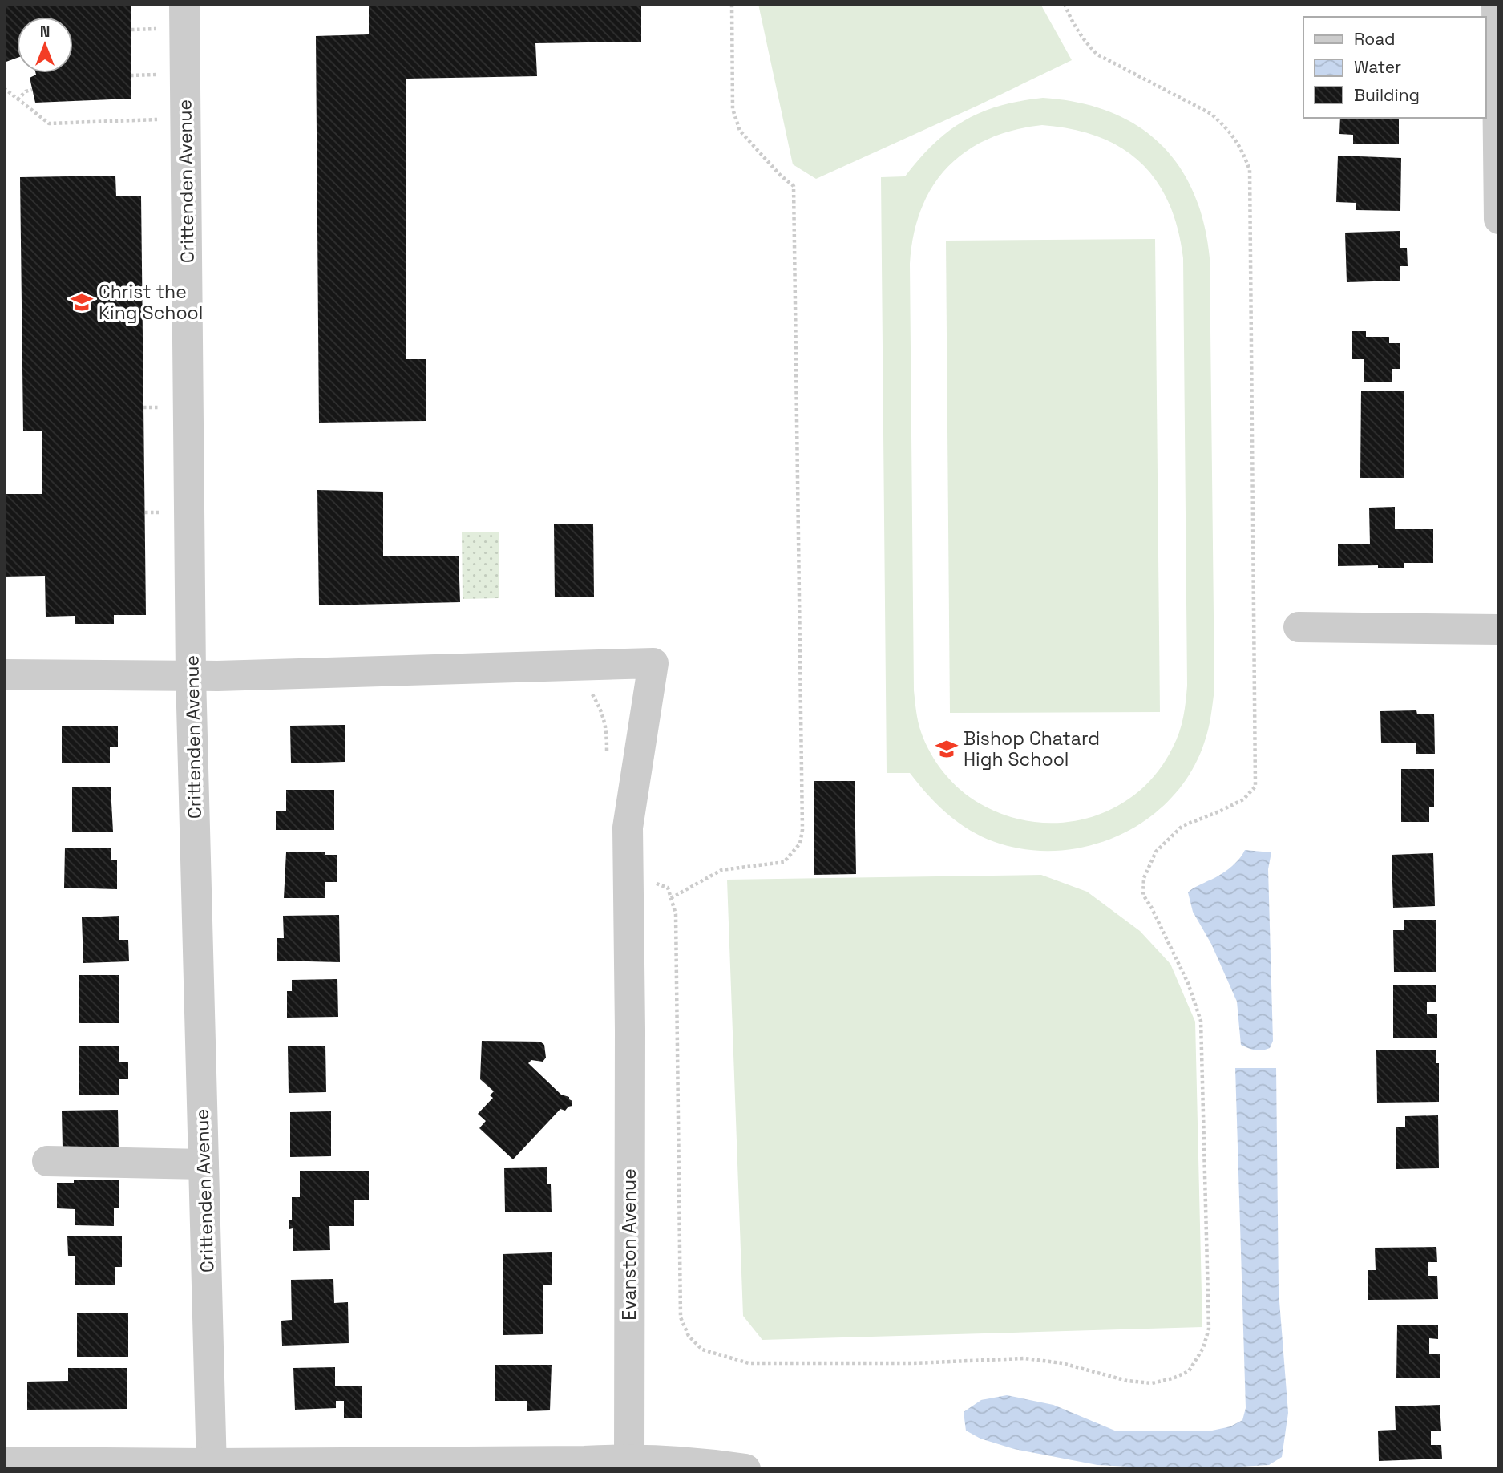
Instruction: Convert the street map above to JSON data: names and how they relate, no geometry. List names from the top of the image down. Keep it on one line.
{"streets":{"street":["Crittenden Avenue","Evanston Avenue"]},"crossings":[["Crittenden Avenue","Evanston Avenue"]],"places":{"school or university":["Christ the King School","Bishop Chatard High School"]},"legend":["Road","Water","Building"],"north":"top"}
